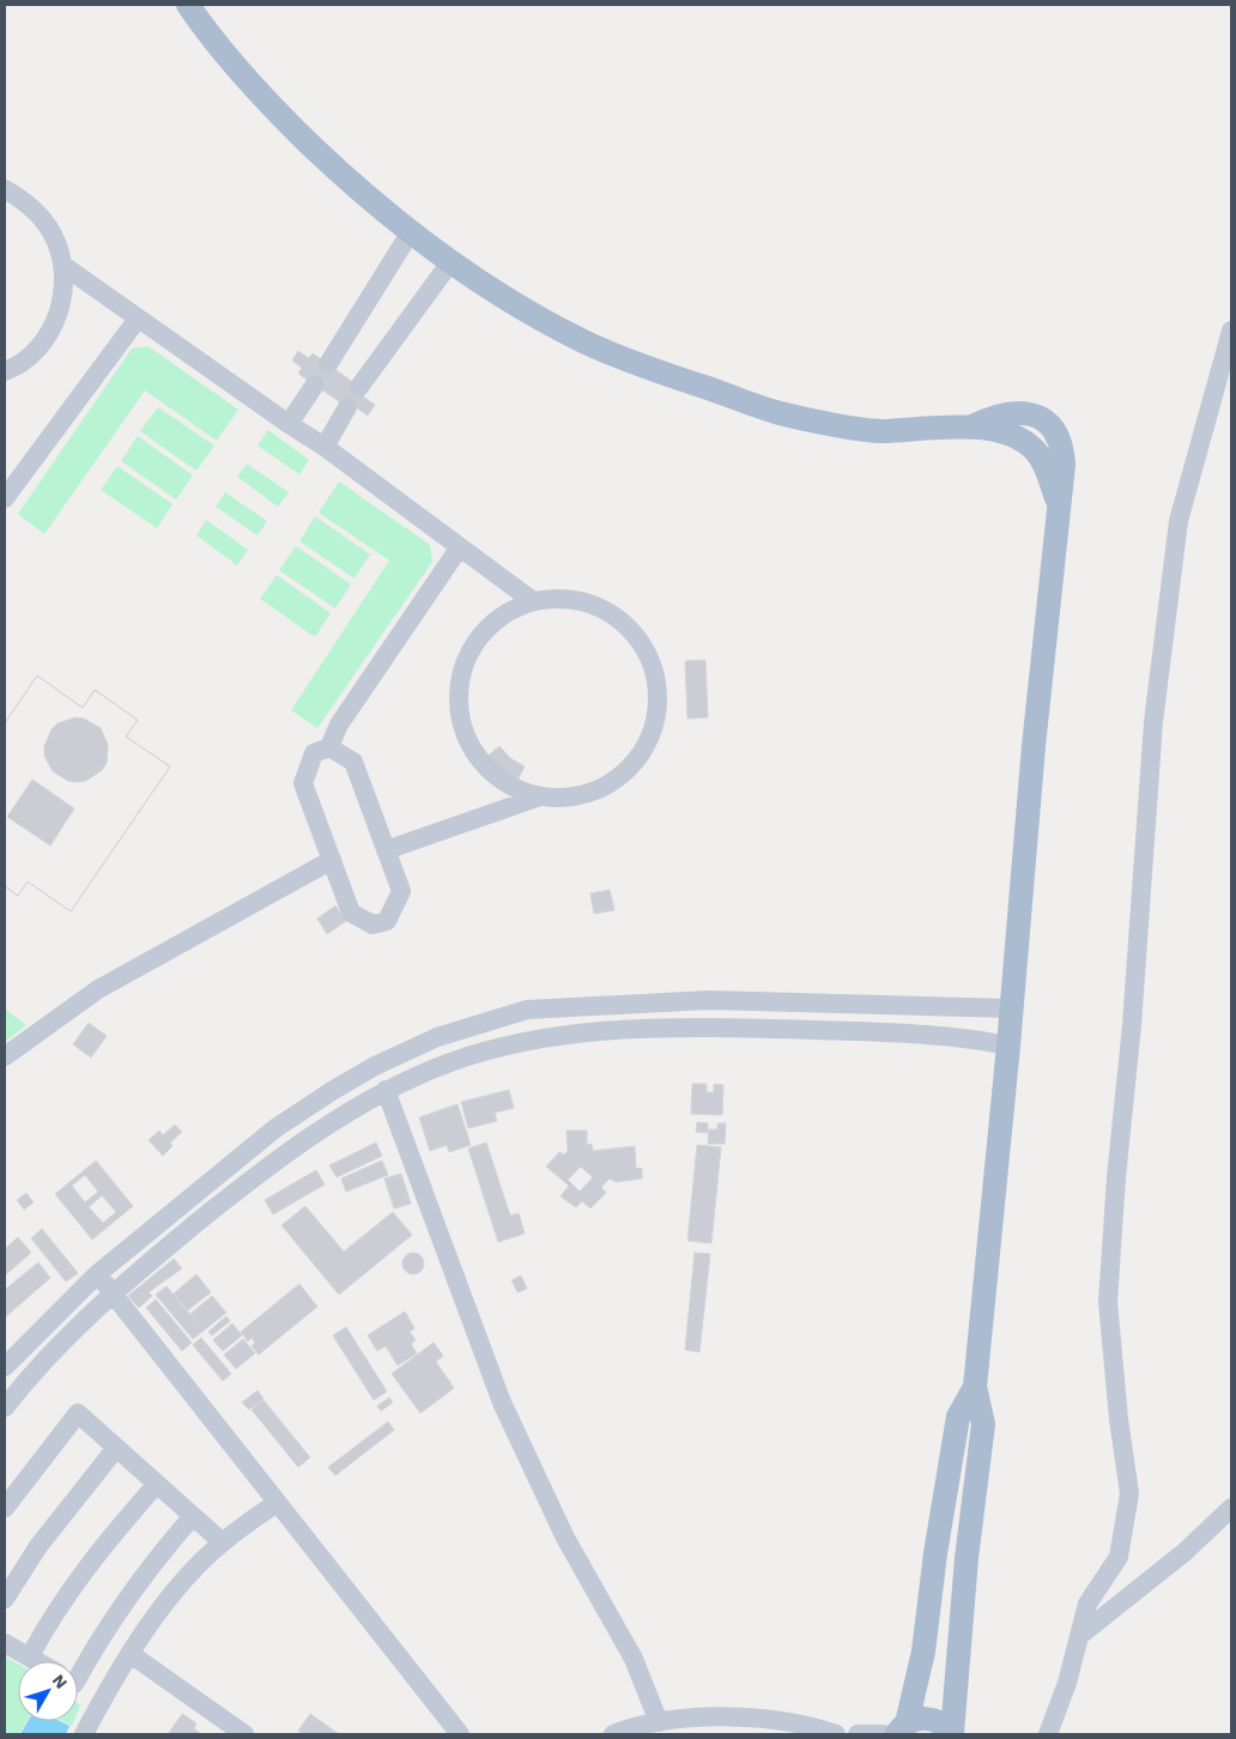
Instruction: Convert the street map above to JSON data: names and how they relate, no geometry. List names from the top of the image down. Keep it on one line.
{"north":"top right"}
